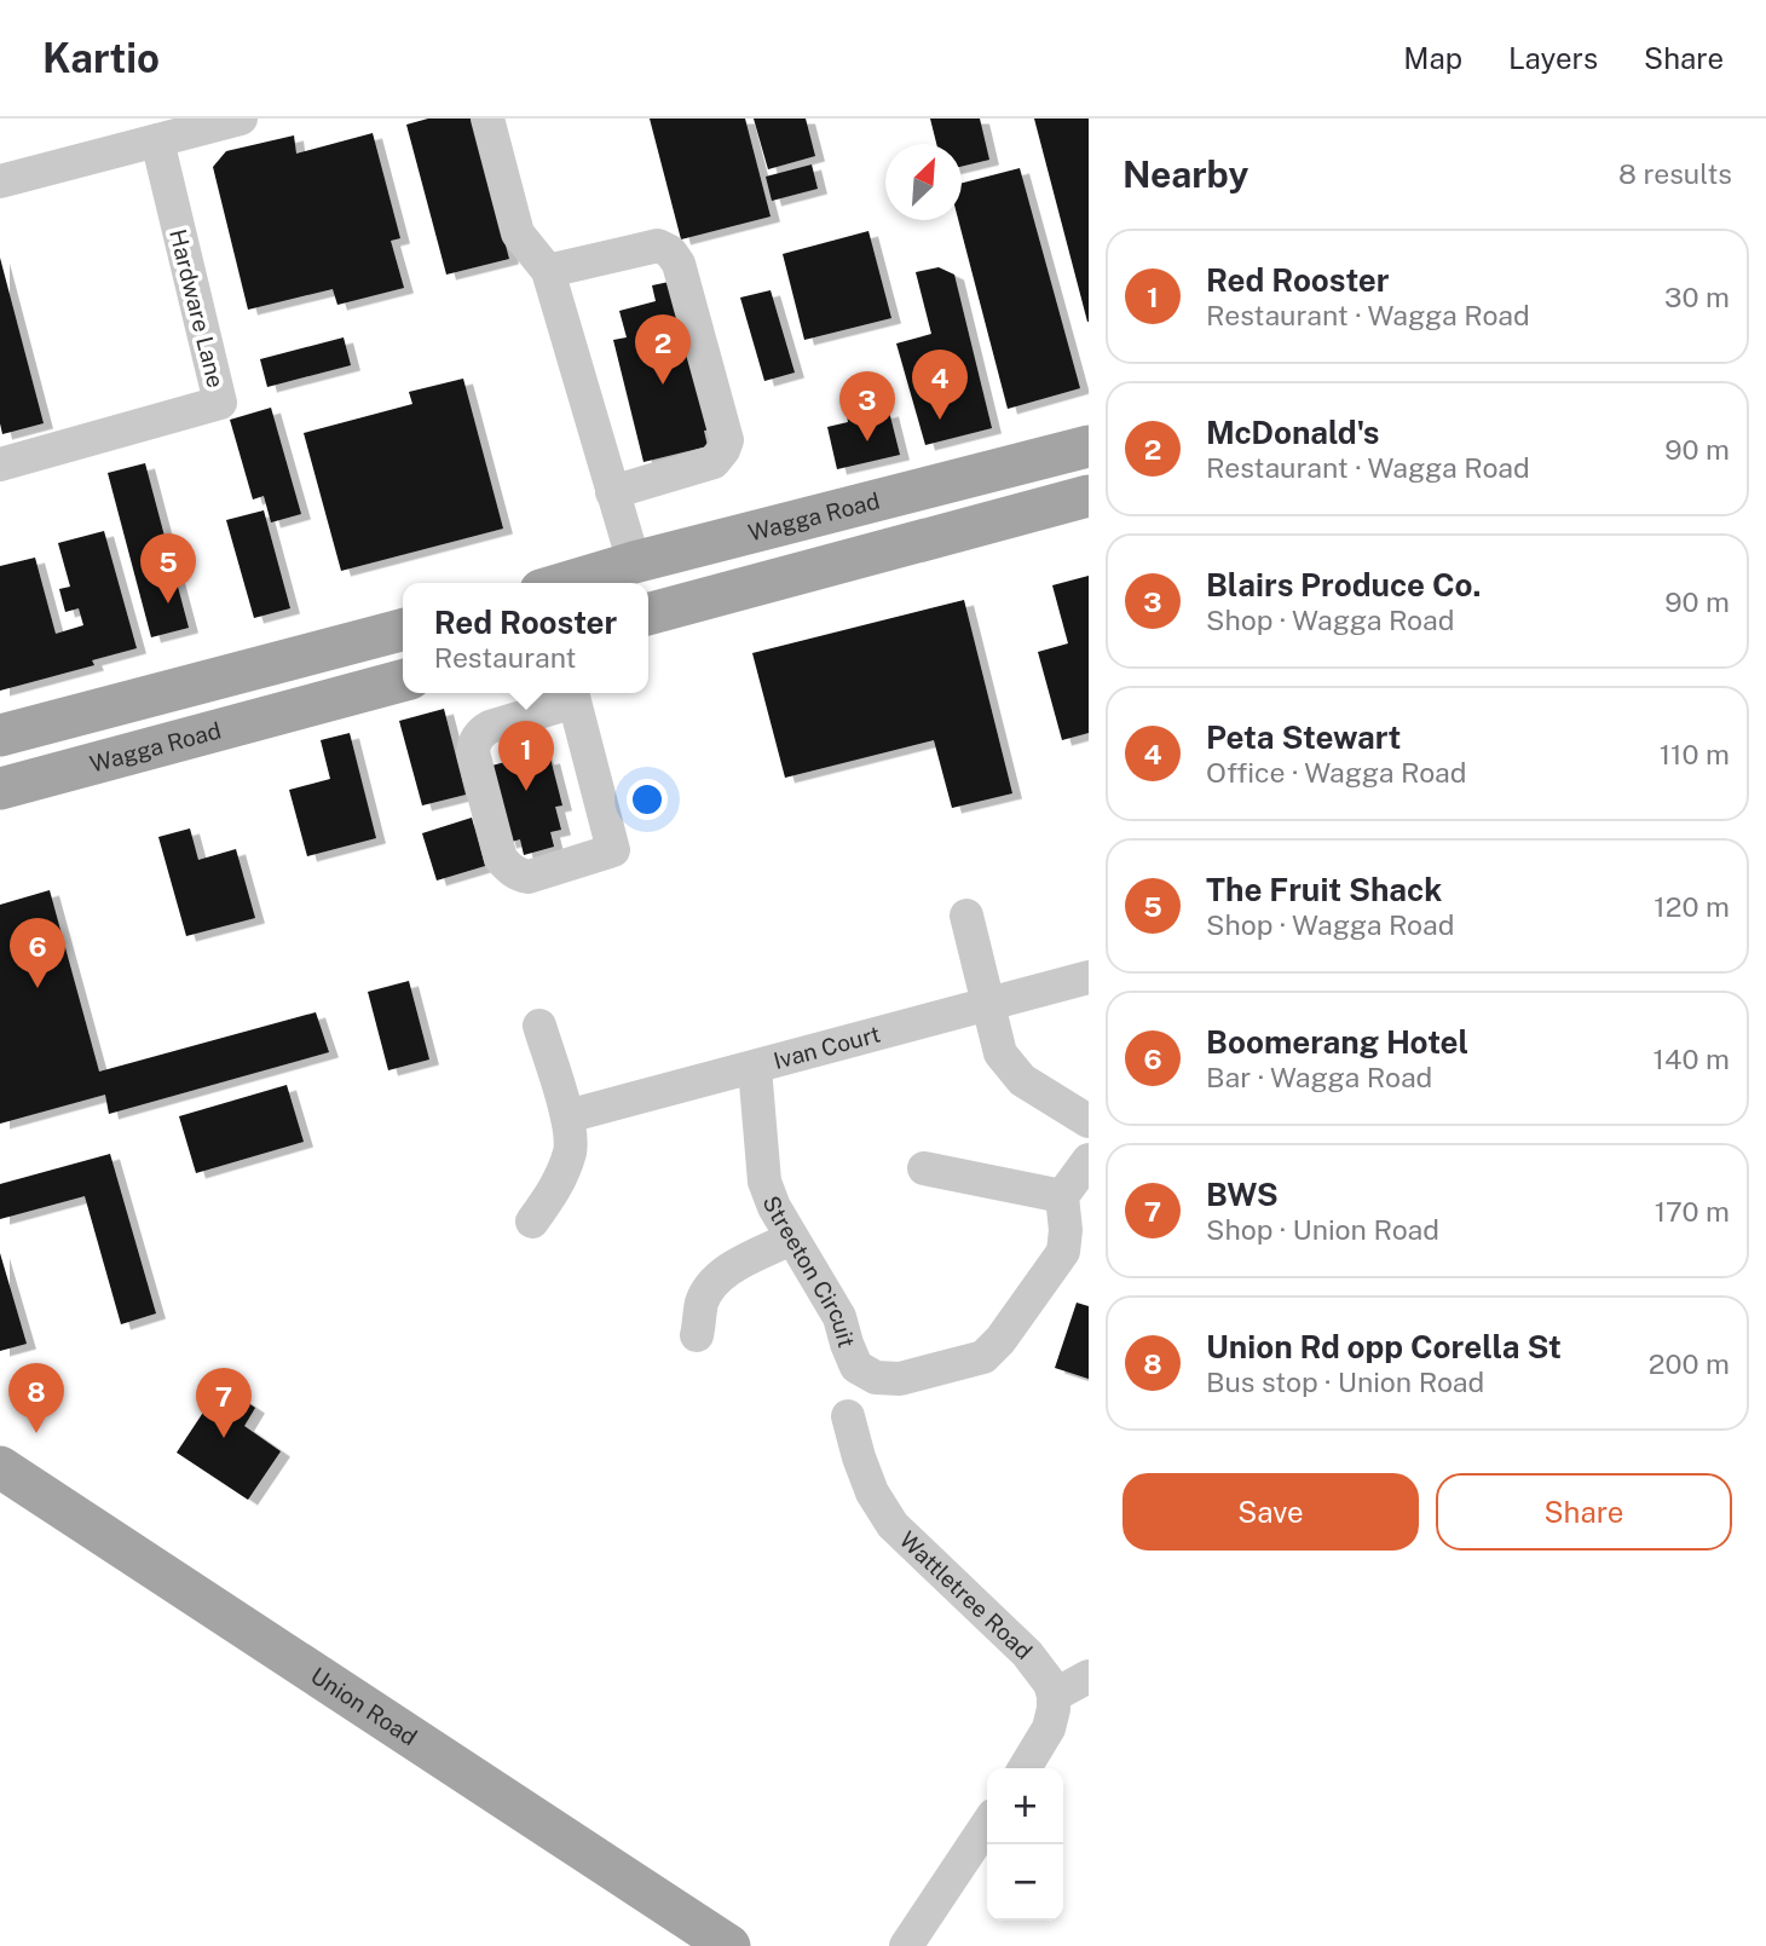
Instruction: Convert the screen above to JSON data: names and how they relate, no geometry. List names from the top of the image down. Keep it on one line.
{"streets":{"main road":["Wagga Road","Union Road"],"street":["Hardware Lane","Ivan Court","Streeton Circuit","Wattletree Road"]},"crossings":[["Ivan Court","Streeton Circuit"]],"north":"top right","page":{"header":"Kartio","nav":["Map","Layers","Share"],"heading":["Nearby","8 results"],"list":[{"mark":"1","name":"Red Rooster","note":"Restaurant · Wagga Road","value":"30 m"},{"mark":"2","name":"McDonald's","note":"Restaurant · Wagga Road","value":"90 m"},{"mark":"3","name":"Blairs Produce Co.","note":"Shop · Wagga Road","value":"90 m"},{"mark":"4","name":"Peta Stewart","note":"Office · Wagga Road","value":"110 m"},{"mark":"5","name":"The Fruit Shack","note":"Shop · Wagga Road","value":"120 m"},{"mark":"6","name":"Boomerang Hotel","note":"Bar · Wagga Road","value":"140 m"},{"mark":"7","name":"BWS","note":"Shop · Union Road","value":"170 m"},{"mark":"8","name":"Union Rd opp Corella St","note":"Bus stop · Union Road","value":"200 m"}],"pins":["2","4","3","5","1","6","8","7"],"popup":["Red Rooster","Restaurant"],"buttons":["Save","Share"],"map_buttons":["+","−"]}}
